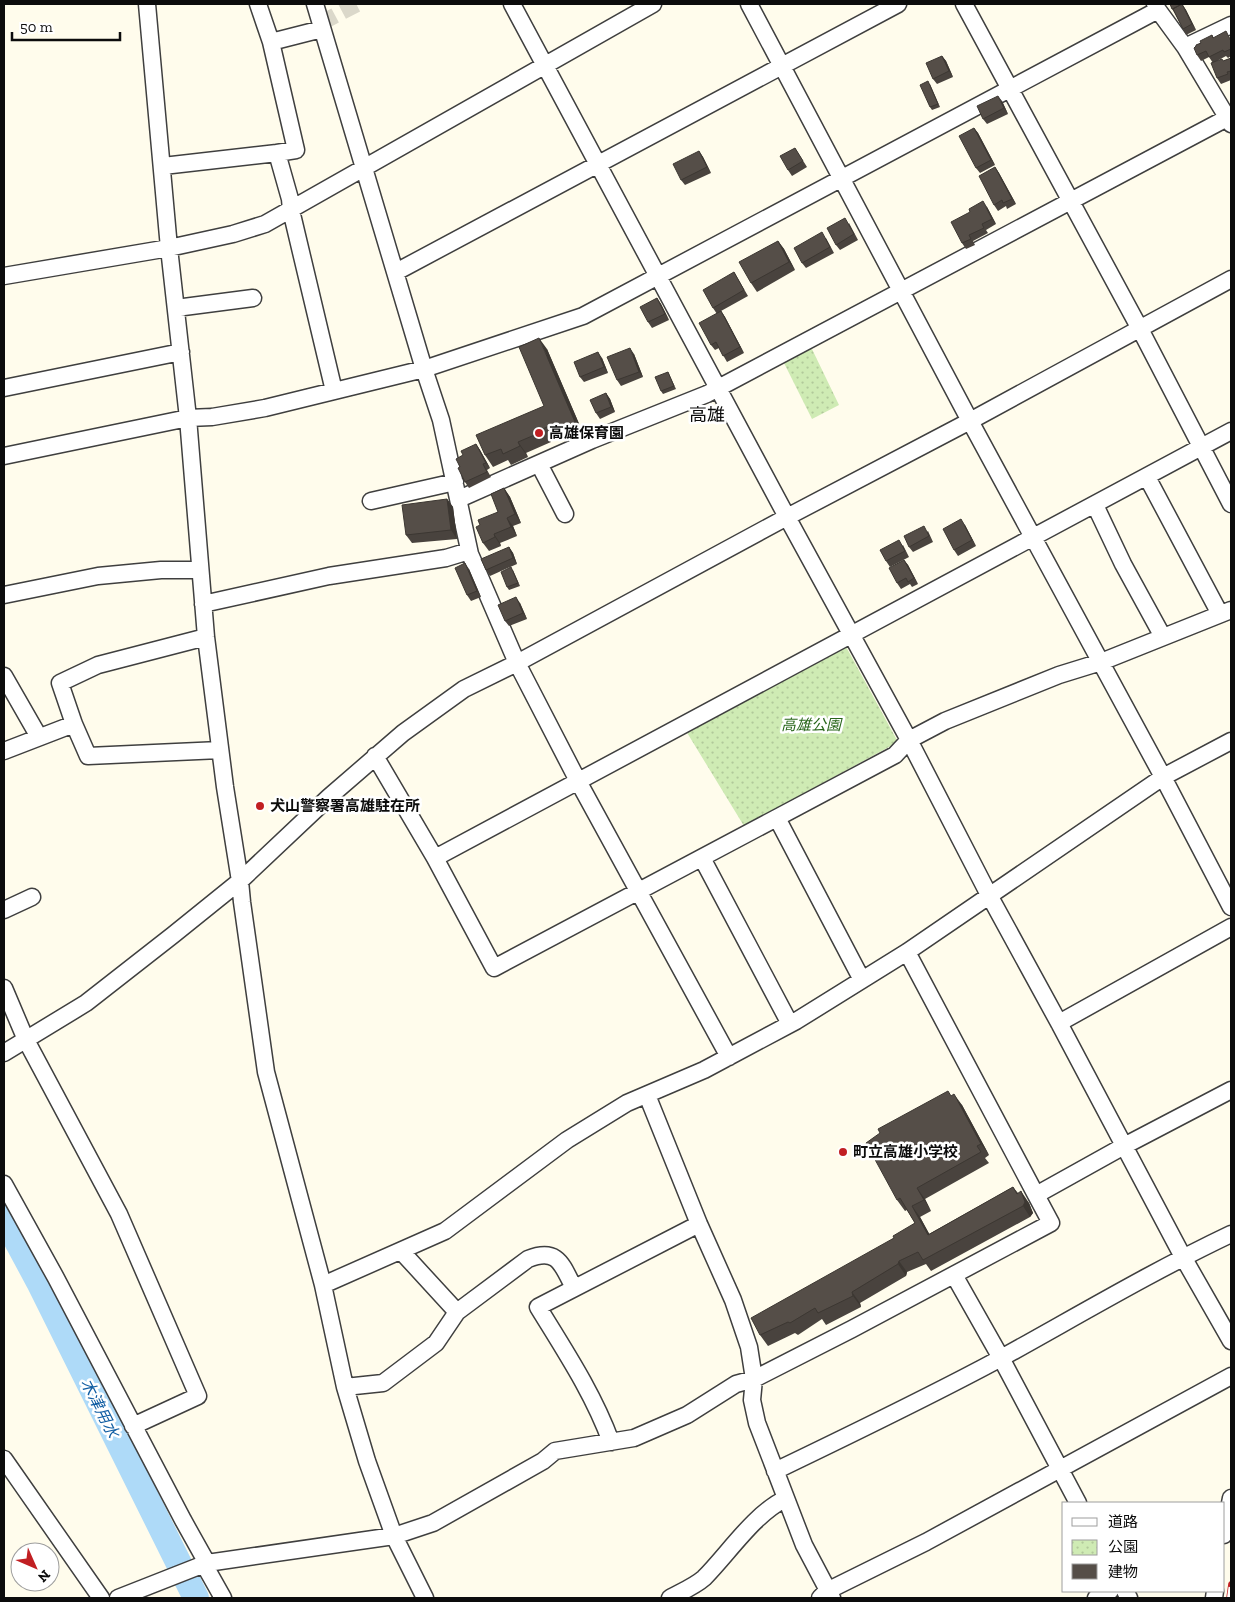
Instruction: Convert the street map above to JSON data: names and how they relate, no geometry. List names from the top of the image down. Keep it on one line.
{"districts":["高雄"],"water":["木津用水"],"parks":["高雄公園"],"places":["高雄保育園","犬山警察署高雄駐在所","町立高雄小学校"],"legend":["道路","公園","建物"],"scale_bar":"50 m","north":"bottom right"}
